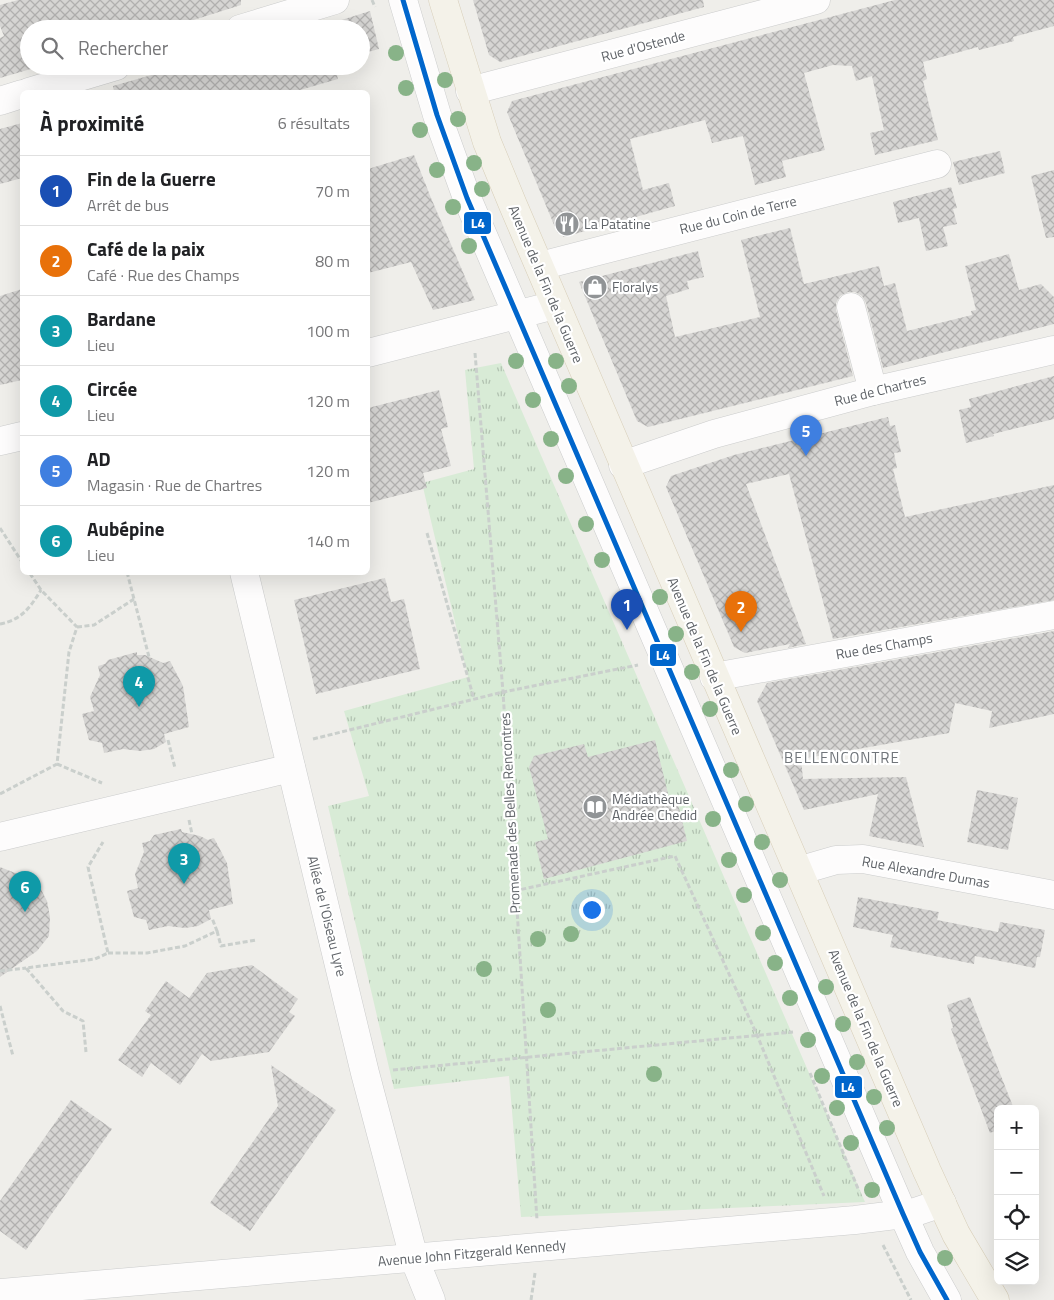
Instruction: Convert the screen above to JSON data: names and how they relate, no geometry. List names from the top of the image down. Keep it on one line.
{"streets":{"main road":["Avenue de la Fin de la Guerre"],"street":["Rue d'Ostende","Rue du Coin de Terre","Rue de Chartres","Rue des Champs","Rue Alexandre Dumas","Allée de l'Oiseau Lyre","Avenue John Fitzgerald Kennedy"],"path":["Promenade des Belles Rencontres"]},"crossings":[["Rue d'Ostende","Avenue de la Fin de la Guerre"],["Rue du Coin de Terre","Avenue de la Fin de la Guerre"],["Avenue de la Fin de la Guerre","Rue de Chartres"],["Avenue de la Fin de la Guerre","Rue des Champs"],["Avenue de la Fin de la Guerre","Rue Alexandre Dumas"],["Avenue de la Fin de la Guerre","Avenue John Fitzgerald Kennedy"],["Promenade des Belles Rencontres","Avenue John Fitzgerald Kennedy"],["Allée de l'Oiseau Lyre","Avenue John Fitzgerald Kennedy"]],"districts":["BELLENCONTRE"],"places":{"restaurant":["La Patatine"],"shop":["Floralys"],"library":["Médiathèque Andrée Chedid"]},"lines":["transit line L4"],"page":{"search":"Rechercher","heading":["À proximité","6 résultats"],"list":[{"mark":"1","name":"Fin de la Guerre","note":"Arrêt de bus","value":"70 m"},{"mark":"2","name":"Café de la paix","note":"Café · Rue des Champs","value":"80 m"},{"mark":"3","name":"Bardane","note":"Lieu","value":"100 m"},{"mark":"4","name":"Circée","note":"Lieu","value":"120 m"},{"mark":"5","name":"AD","note":"Magasin · Rue de Chartres","value":"120 m"},{"mark":"6","name":"Aubépine","note":"Lieu","value":"140 m"}],"pins":["5","1","2","4","3","6"],"map_buttons":["+","−"]}}
